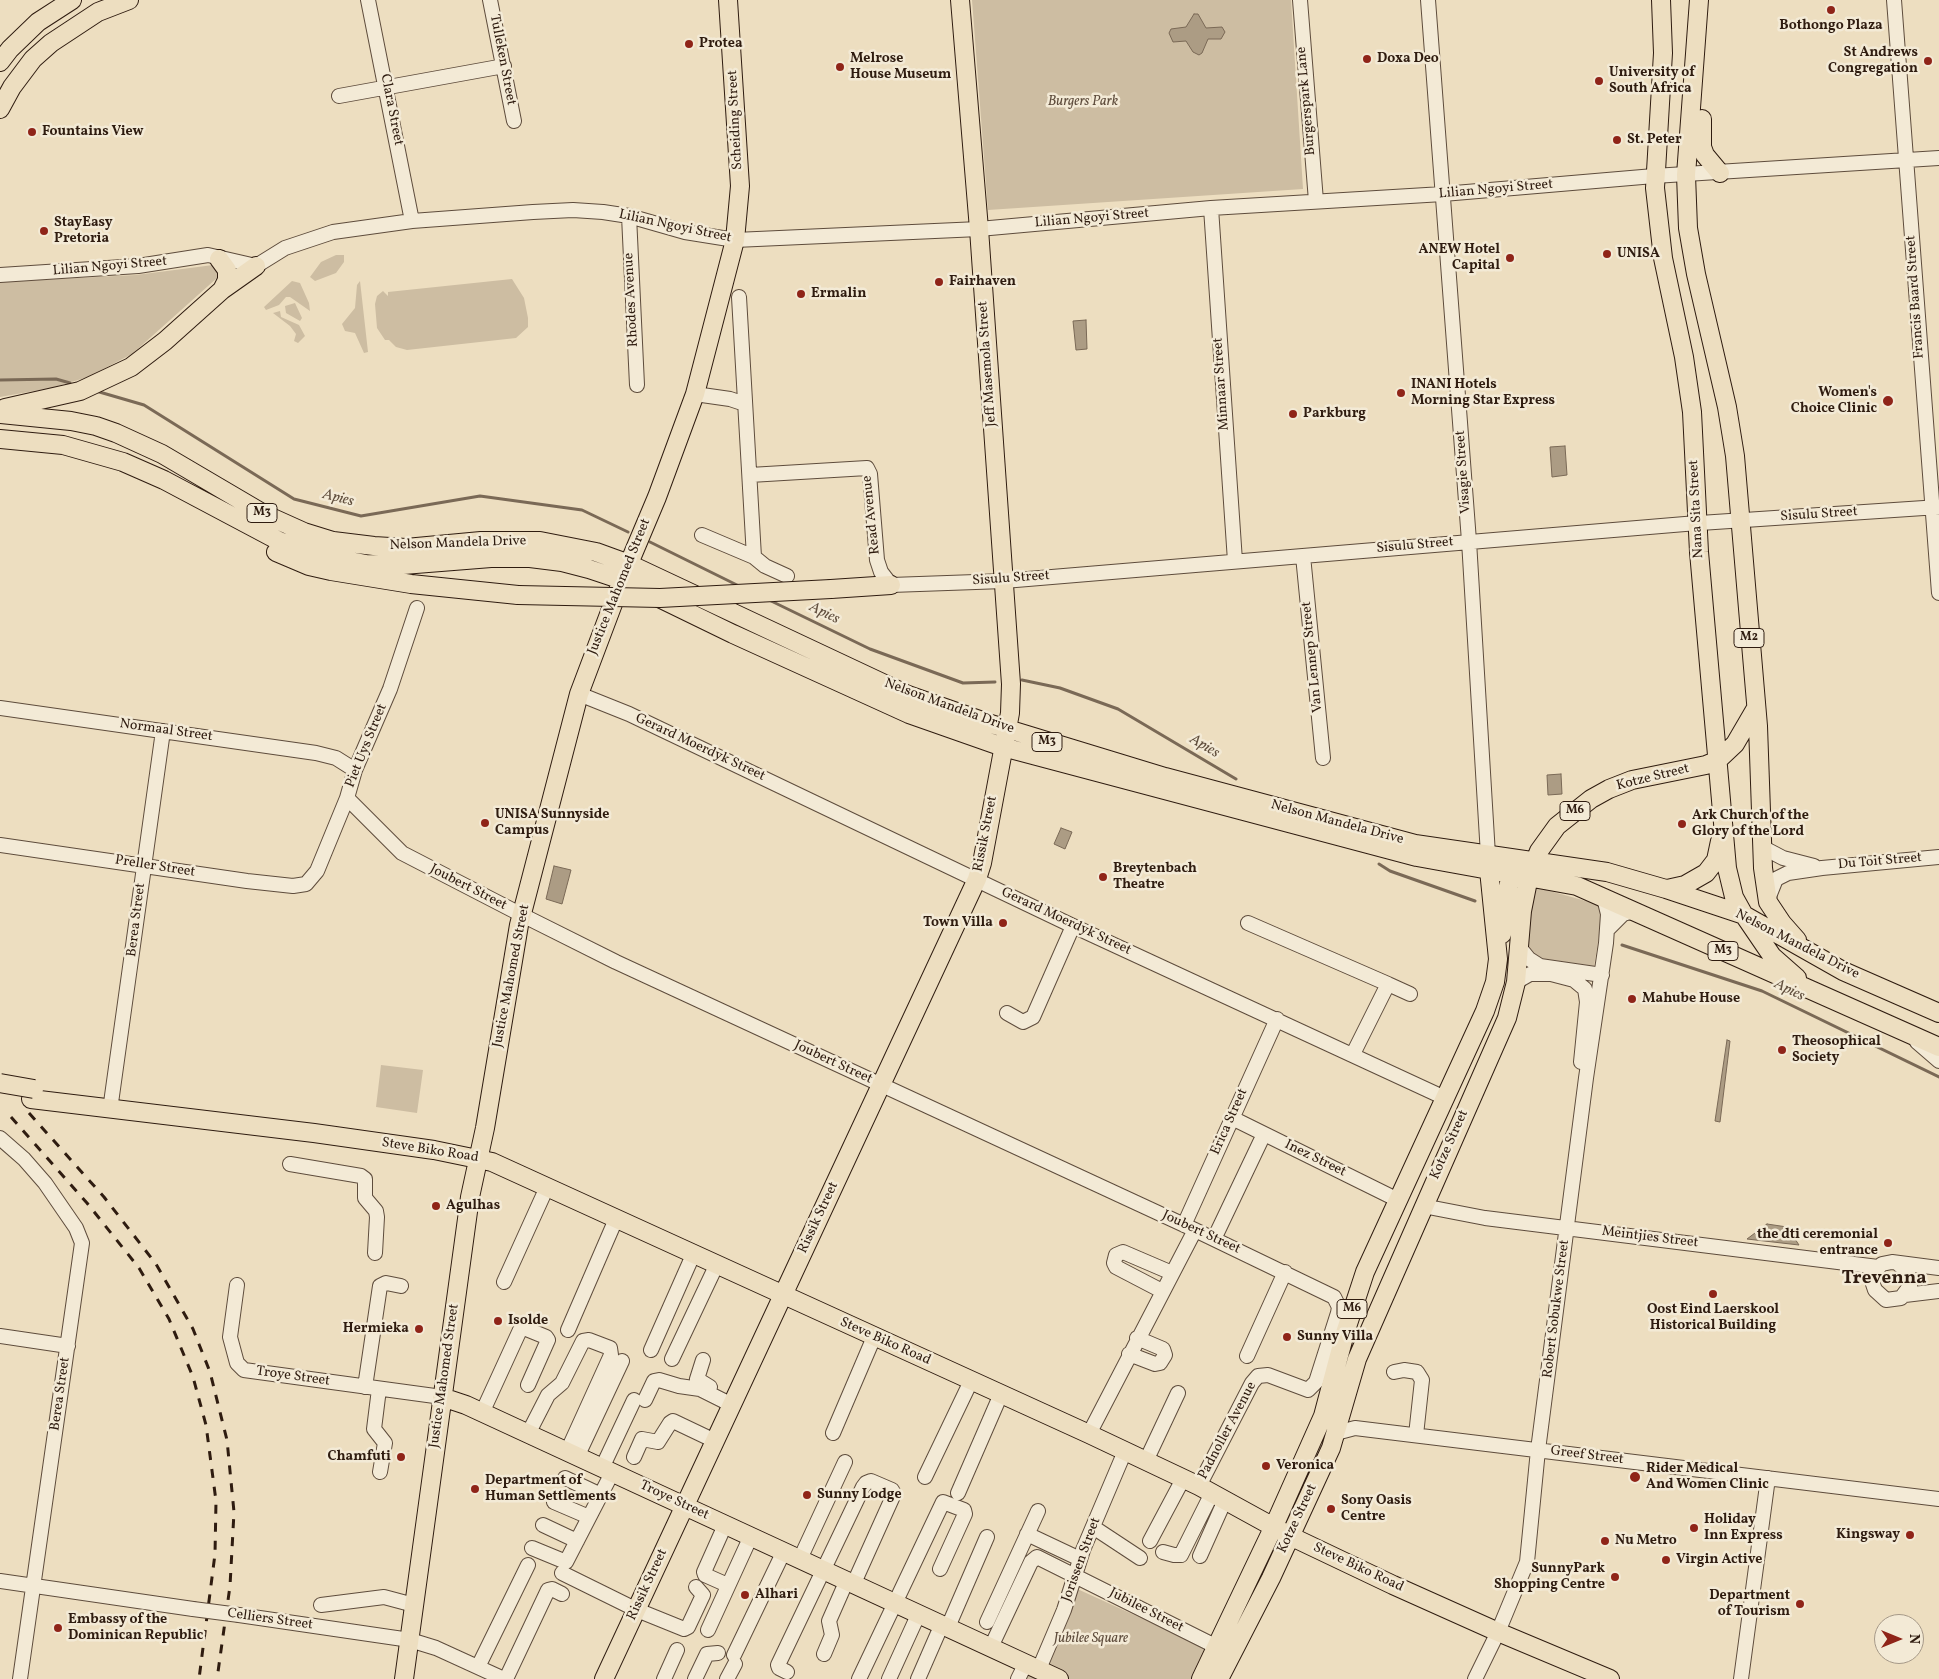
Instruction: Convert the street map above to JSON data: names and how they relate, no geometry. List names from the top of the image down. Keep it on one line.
{"streets":{"main road":["Scheiding Street","Jeff Masemola Street","Nana Sita Street","M3","Nelson Mandela Drive","Justice Mahomed Street","M2","Kotze Street","M6","Rissik Street","Steve Biko Road","Troye Street"],"street":["Tulleken Street","Burgerspark Lane","Clara Street","Lilian Ngoyi Street","Francis Baard Street","Rhodes Avenue","Minnaar Street","Visagie Street","Read Avenue","Sisulu Street","Van Lennep Street","Normaal Street","Piet Uys Street","Gerard Moerdyk Street","Du Toit Street","Preller Street","Joubert Street","Berea Street","Erica Street","Inez Street","Meintjies Street","Robert Sobukwe Street","Padnoller Avenue","Greef Street","Jorissen Street","Jubilee Street","Celliers Street"]},"crossings":[["Burgerspark Lane","Lilian Ngoyi Street"],["Clara Street","Lilian Ngoyi Street"],["Scheiding Street","Lilian Ngoyi Street"],["Scheiding Street","Justice Mahomed Street"],["Lilian Ngoyi Street","Francis Baard Street"],["Lilian Ngoyi Street","Rhodes Avenue"],["Lilian Ngoyi Street","Jeff Masemola Street"],["Lilian Ngoyi Street","Minnaar Street"],["Lilian Ngoyi Street","Visagie Street"],["Lilian Ngoyi Street","Nana Sita Street"],["Lilian Ngoyi Street","Justice Mahomed Street"],["Lilian Ngoyi Street","M2"],["Francis Baard Street","Sisulu Street"],["Jeff Masemola Street","Sisulu Street"],["Jeff Masemola Street","Nelson Mandela Drive"],["Jeff Masemola Street","Rissik Street"],["Minnaar Street","Sisulu Street"],["Visagie Street","Sisulu Street"],["Visagie Street","Nelson Mandela Drive"],["Visagie Street","Kotze Street"],["Nana Sita Street","Sisulu Street"],["Nana Sita Street","Nelson Mandela Drive"],["Nana Sita Street","Kotze Street"],["Read Avenue","Sisulu Street"],["Sisulu Street","M2"],["Sisulu Street","Van Lennep Street"],["Nelson Mandela Drive","Justice Mahomed Street"],["Nelson Mandela Drive","M2"],["Nelson Mandela Drive","Kotze Street"],["Nelson Mandela Drive","Rissik Street"],["Nelson Mandela Drive","Robert Sobukwe Street"],["Justice Mahomed Street","Gerard Moerdyk Street"],["Justice Mahomed Street","Joubert Street"],["Justice Mahomed Street","Steve Biko Road"],["Justice Mahomed Street","Troye Street"],["Justice Mahomed Street","Celliers Street"],["M2","Kotze Street"],["M2","Du Toit Street"],["Normaal Street","Piet Uys Street"],["Normaal Street","Berea Street"],["Piet Uys Street","Preller Street"],["Piet Uys Street","Joubert Street"],["Gerard Moerdyk Street","Kotze Street"],["Gerard Moerdyk Street","Rissik Street"],["Gerard Moerdyk Street","Erica Street"],["Kotze Street","Steve Biko Road"],["Kotze Street","Inez Street"],["Kotze Street","Meintjies Street"],["Kotze Street","Greef Street"],["Kotze Street","Jubilee Street"],["Rissik Street","Joubert Street"],["Rissik Street","Steve Biko Road"],["Rissik Street","Troye Street"],["Preller Street","Berea Street"],["Joubert Street","Erica Street"],["Joubert Street","Padnoller Avenue"],["Berea Street","Steve Biko Road"],["Berea Street","Celliers Street"],["Erica Street","Steve Biko Road"],["Erica Street","Inez Street"],["Steve Biko Road","Robert Sobukwe Street"],["Steve Biko Road","Padnoller Avenue"],["Steve Biko Road","Jorissen Street"],["Meintjies Street","Robert Sobukwe Street"],["Robert Sobukwe Street","Greef Street"],["Troye Street","Jorissen Street"],["Troye Street","Jubilee Street"],["Jorissen Street","Jubilee Street"]],"districts":["Trevenna"],"water":["Apies"],"parks":["Burgers Park","Jubilee Square"],"places":["Bothongo Plaza","Protea","Doxa Deo","St Andrews Congregation","Melrose House Museum","University of South Africa","Fountains View","St. Peter","StayEasy Pretoria","UNISA","ANEW Hotel Capital","Fairhaven","Ermalin","INANI Hotels Morning Star Express","Women's Choice Clinic","Parkburg","UNISA Sunnyside Campus","Ark Church of the Glory of the Lord","Breytenbach Theatre","Town Villa","Mahube House","Theosophical Society","Agulhas","the dti ceremonial entrance","Oost Eind Laerskool Historical Building","Isolde","Hermieka","Sunny Villa","Chamfuti","Veronica","Rider Medical And Women Clinic","Department of Human Settlements","Sunny Lodge","Sony Oasis Centre","Holiday Inn Express","Kingsway","Nu Metro","Virgin Active","SunnyPark Shopping Centre","Alhari","Department of Tourism","Embassy of the Dominican Republic"],"north":"right"}
